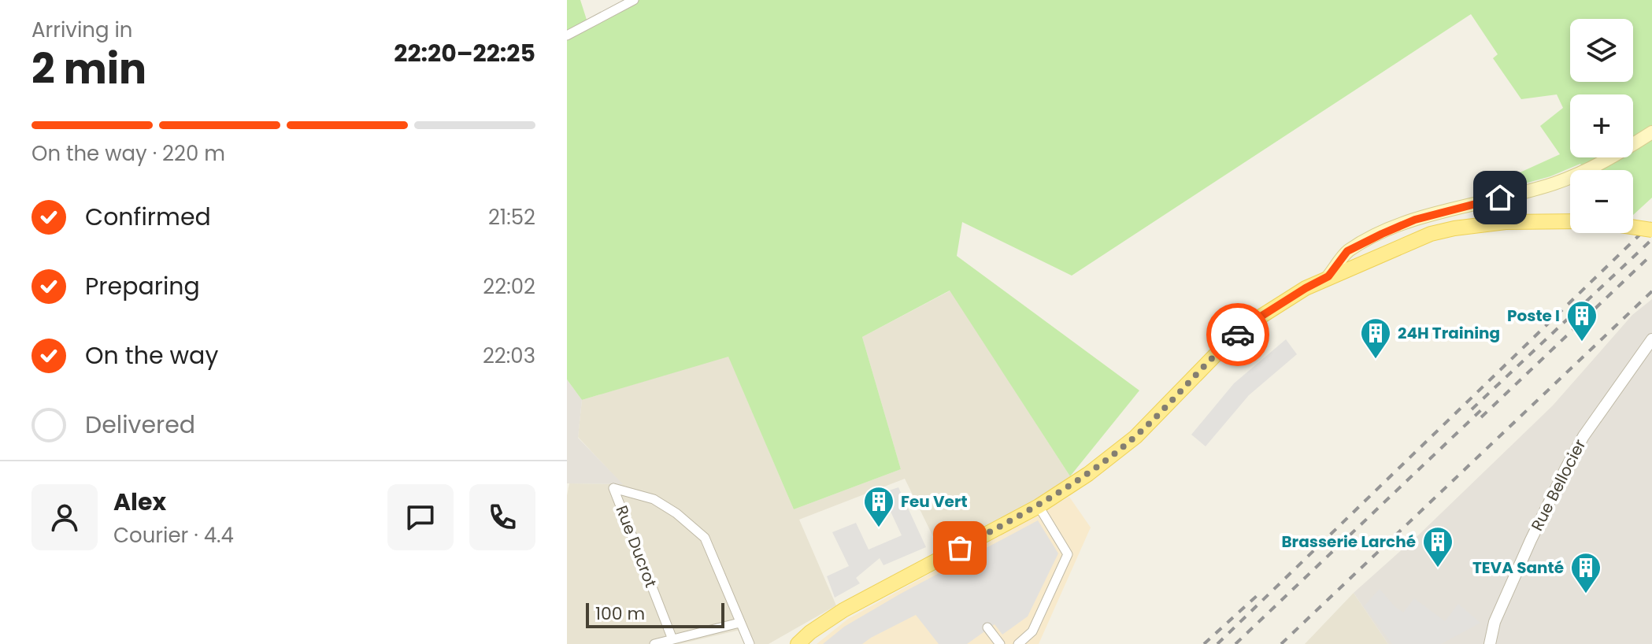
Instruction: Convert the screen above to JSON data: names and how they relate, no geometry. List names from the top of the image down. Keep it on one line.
{"streets":{"street":["Rue Bellocier","Rue Ducrot"]},"places":{"building":["Poste I","24H Training","Feu Vert","Brasserie Larché","TEVA Santé"]},"scale_bar":"100 m","page":{"heading":["2 min","Arriving in","22:20–22:25"],"panel":["Alex","Courier · 4.4"],"map_buttons":["+","−"],"bar":"On the way · 220 m","list":[["Confirmed","21:52"],["Preparing","22:02"],["On the way","22:03"],"Delivered"],"scale":"100 m"}}
